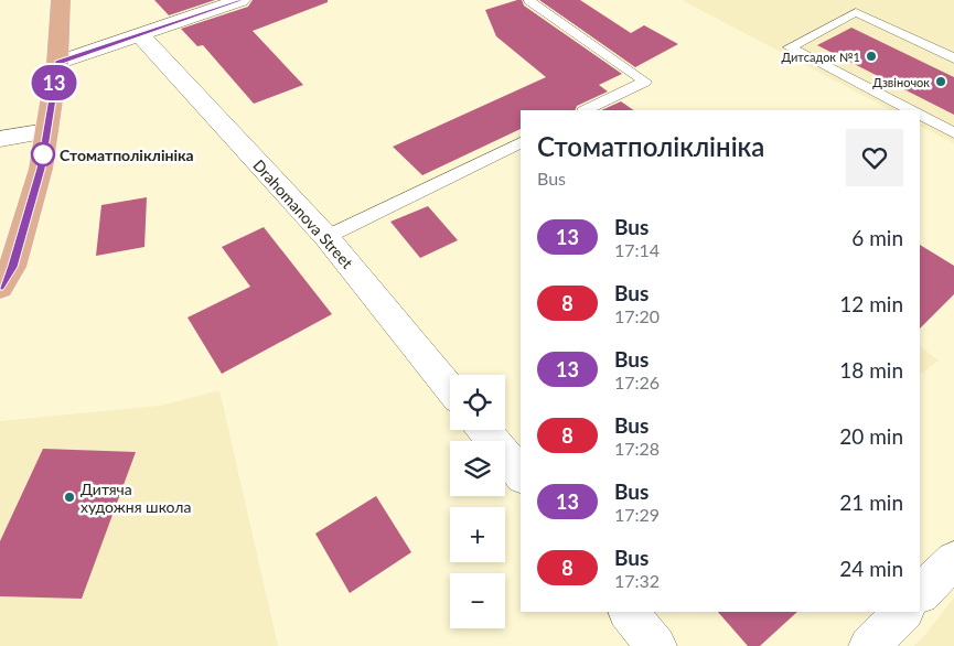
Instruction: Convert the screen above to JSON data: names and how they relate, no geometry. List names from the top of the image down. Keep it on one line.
{"streets":{"street":["Drahomanova Street"]},"places":["Дитсадок №1","Дзвіночок","Стоматполіклініка","Дитяча художня школа"],"lines":["bus line 13"],"page":{"on_map":"13","heading":["Стоматполіклініка","Bus"],"list":[{"mark":"13","name":"Bus","note":"17:14","value":"6 min"},{"mark":"8","name":"Bus","note":"17:20","value":"12 min"},{"mark":"13","name":"Bus","note":"17:26","value":"18 min"},{"mark":"8","name":"Bus","note":"17:28","value":"20 min"},{"mark":"13","name":"Bus","note":"17:29","value":"21 min"},{"mark":"8","name":"Bus","note":"17:32","value":"24 min"}],"map_buttons":["+","−"]}}
